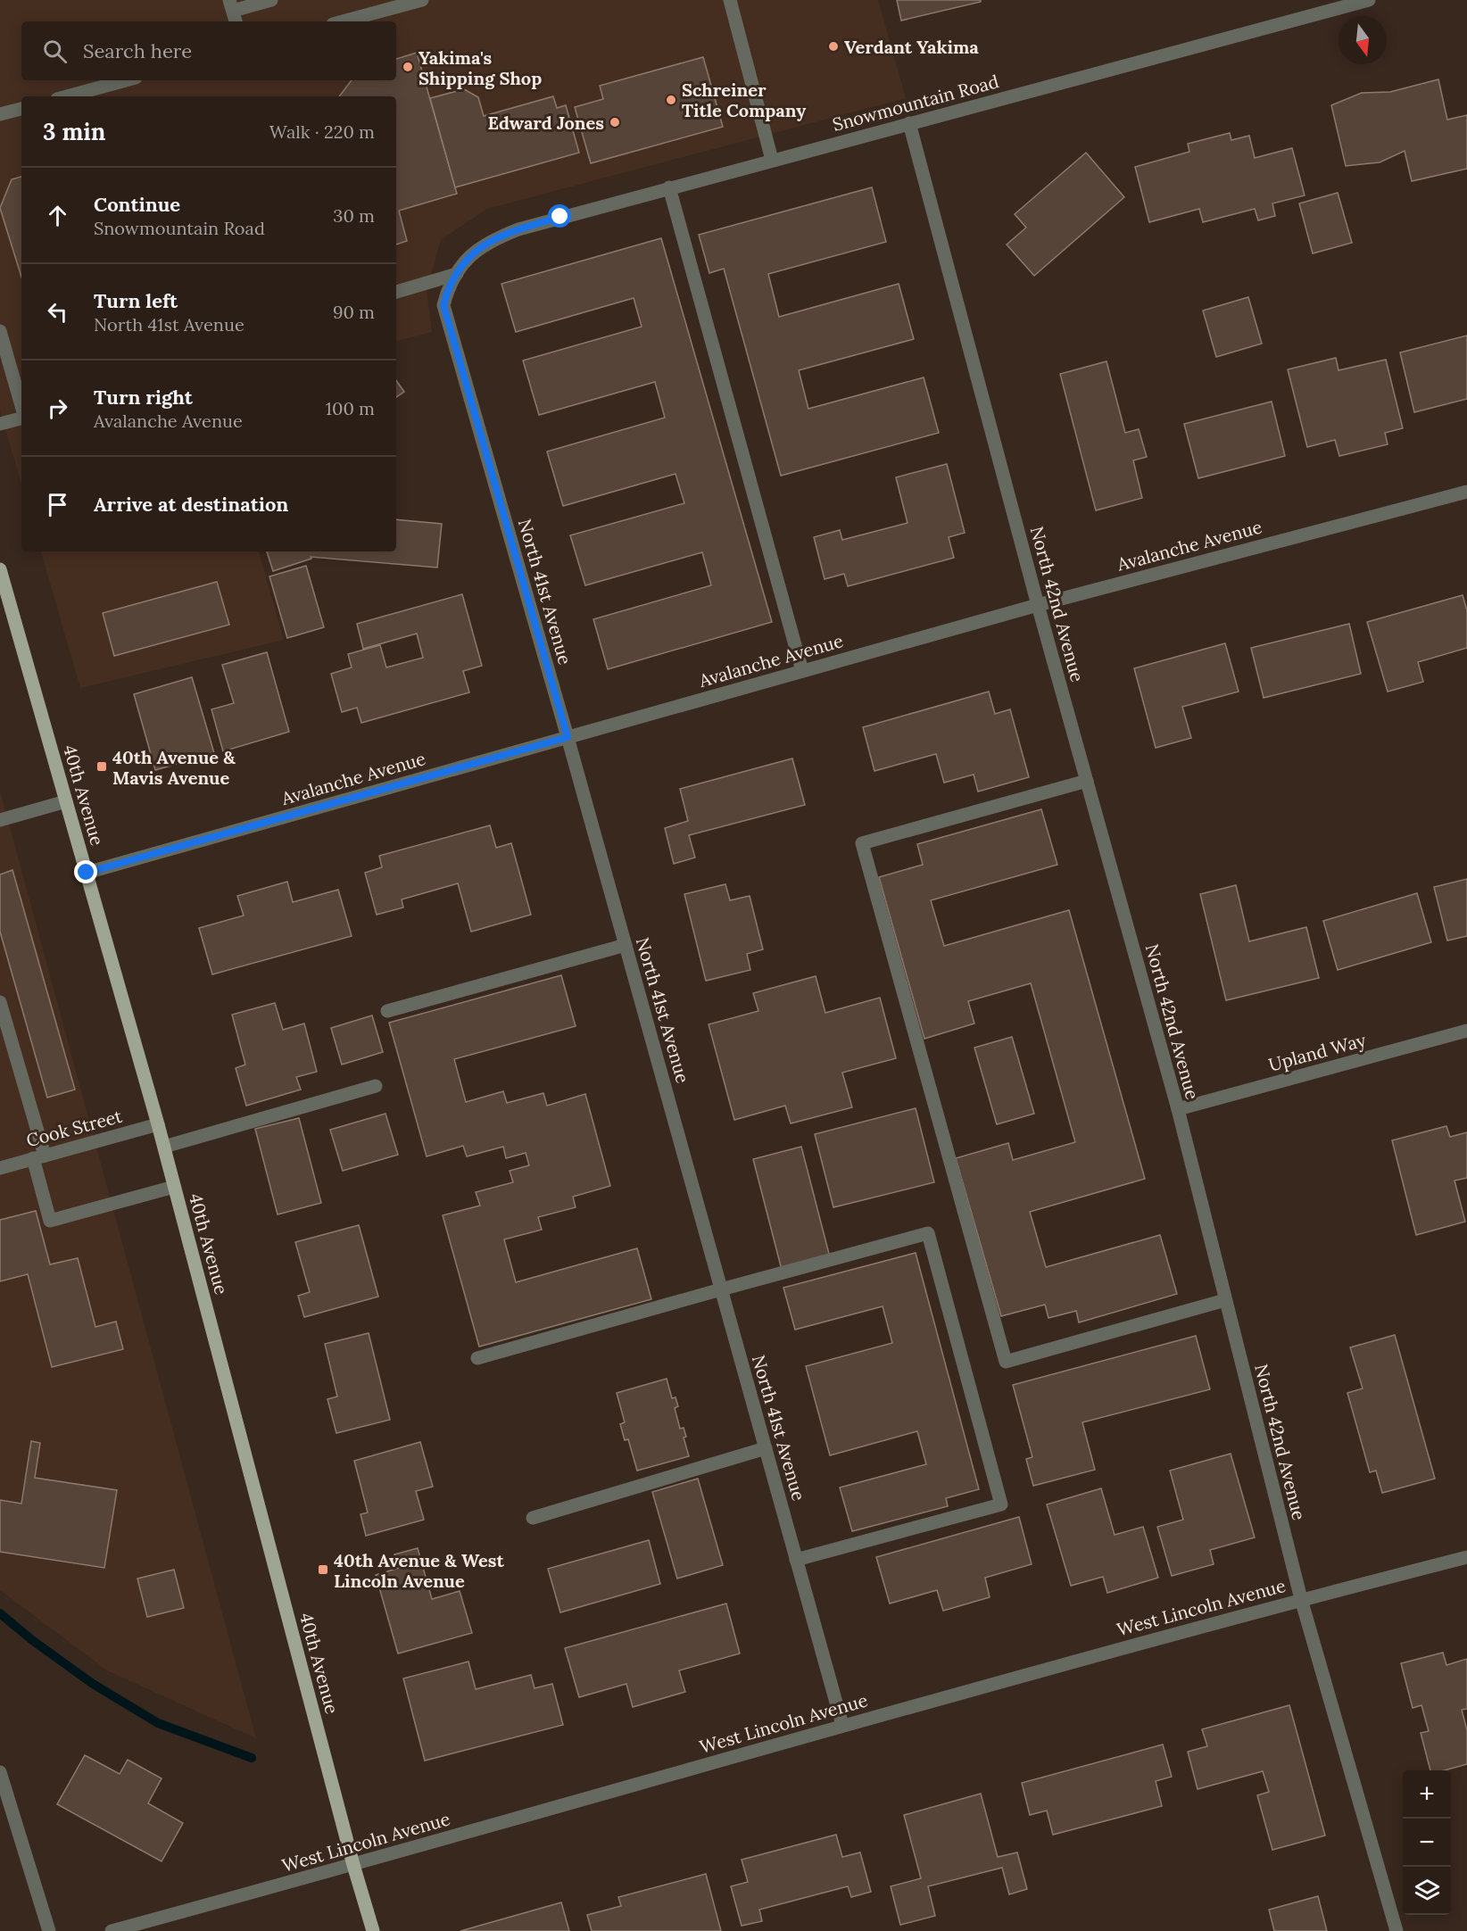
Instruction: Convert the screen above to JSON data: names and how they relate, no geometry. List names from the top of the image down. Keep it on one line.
{"streets":{"main road":["40th Avenue"],"street":["Snowmountain Road","Avalanche Avenue","North 41st Avenue","North 42nd Avenue","Upland Way","Cook Street","West Lincoln Avenue"]},"crossings":[["Snowmountain Road","North 41st Avenue"],["Snowmountain Road","North 42nd Avenue"],["Avalanche Avenue","North 41st Avenue"],["Avalanche Avenue","North 42nd Avenue"],["Avalanche Avenue","40th Avenue"],["North 41st Avenue","West Lincoln Avenue"],["North 42nd Avenue","Upland Way"],["North 42nd Avenue","West Lincoln Avenue"],["40th Avenue","Cook Street"],["40th Avenue","West Lincoln Avenue"]],"places":{"other":["Verdant Yakima","Yakima's Shipping Shop","Schreiner Title Company","Edward Jones"],"transit":["40th Avenue & Mavis Avenue","40th Avenue & West Lincoln Avenue"]},"north":"bottom","page":{"search":"Search here","heading":["3 min","Walk · 220 m"],"list":[["Continue","Snowmountain Road","30 m"],["Turn left","North 41st Avenue","90 m"],["Turn right","Avalanche Avenue","100 m"],"Arrive at destination"],"map_buttons":["+","−"]}}
